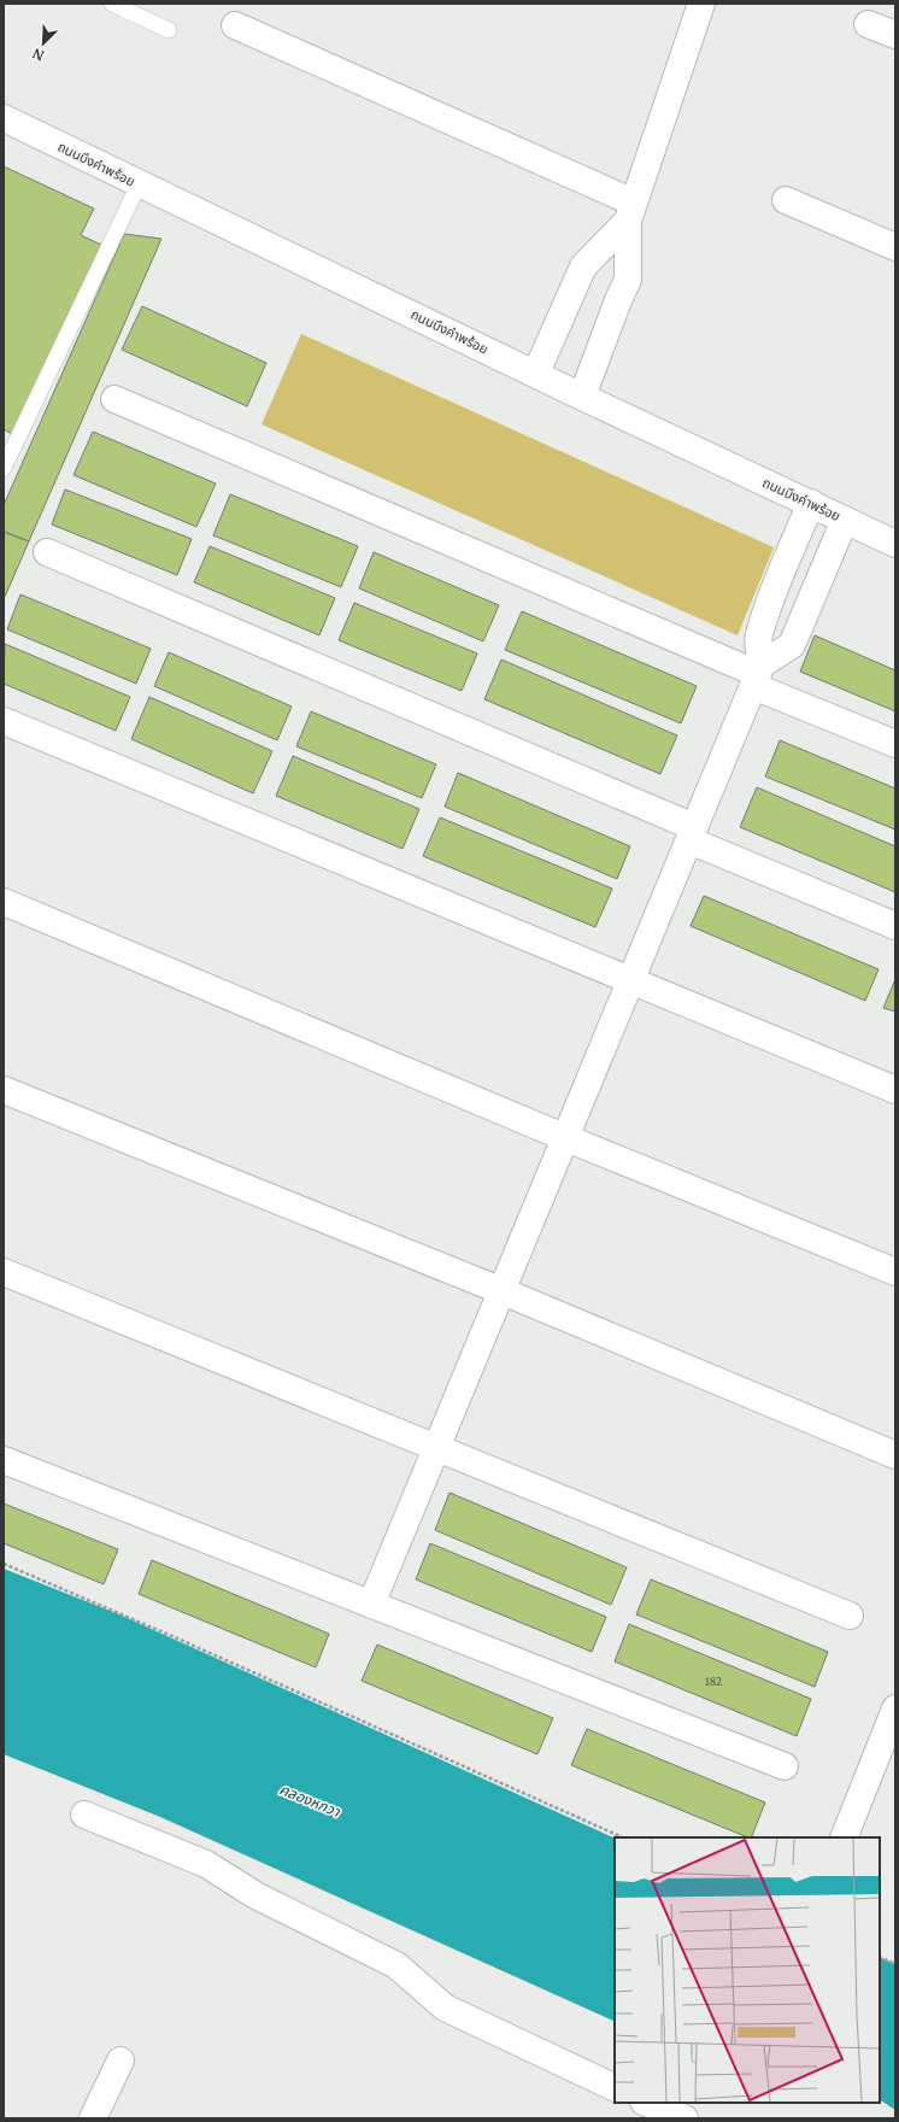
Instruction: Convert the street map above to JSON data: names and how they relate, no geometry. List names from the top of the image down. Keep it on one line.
{"streets":{"street":["ถนนบึงคำพร้อย"]},"water":["คลองหกวา"],"house_numbers":["182"],"north":"bottom left"}
